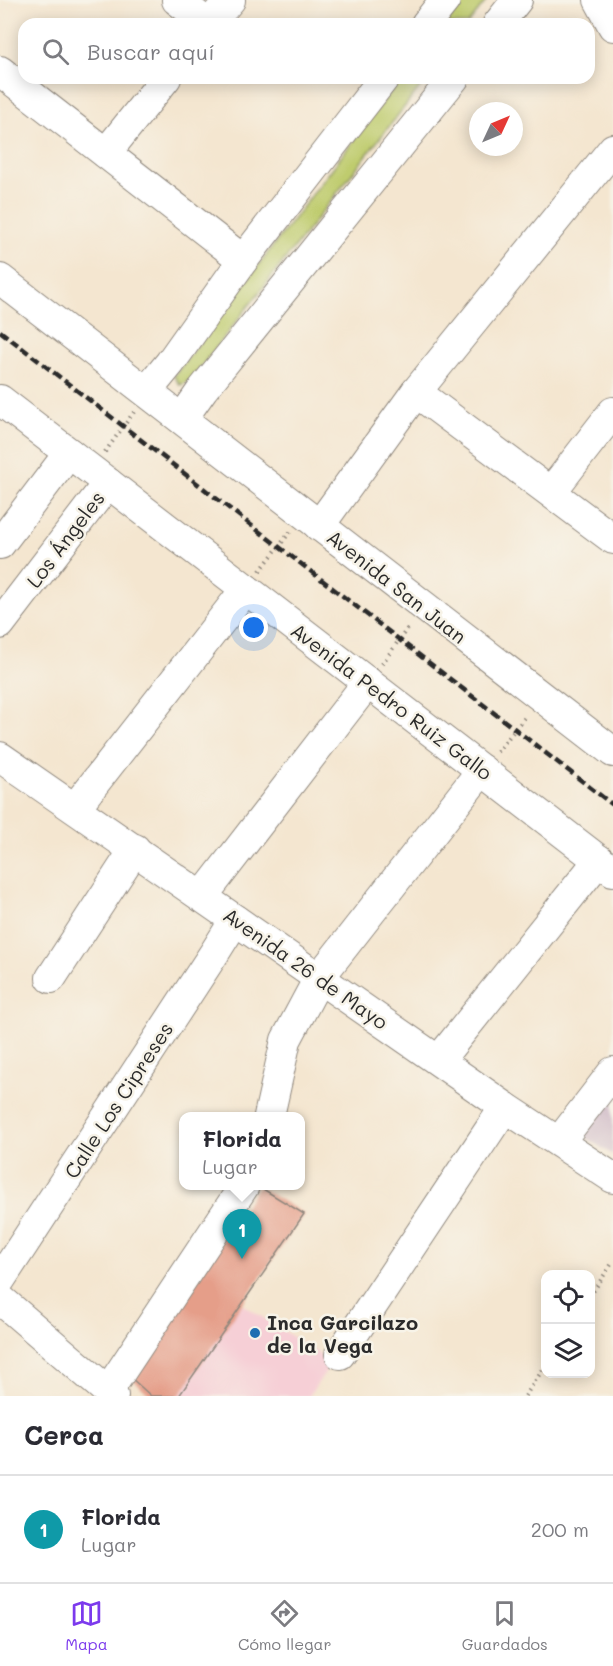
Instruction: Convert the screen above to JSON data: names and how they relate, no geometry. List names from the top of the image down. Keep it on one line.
{"streets":{"street":["Los Ángeles","Avenida San Juan","Avenida Pedro Ruiz Gallo","Avenida 26 de Mayo","Calle Los Cipreses"]},"crossings":[["Los Ángeles","Avenida Pedro Ruiz Gallo"],["Avenida 26 de Mayo","Calle Los Cipreses"]],"places":["Inca Garcilazo de la Vega"],"north":"top right","page":{"search":"Buscar aquí","popup":["Florida","Lugar"],"pins":"1","heading":"Cerca","list":[{"mark":"1","name":"Florida","note":"Lugar","value":"200 m"}],"nav":["Mapa","Cómo llegar","Guardados"]}}
